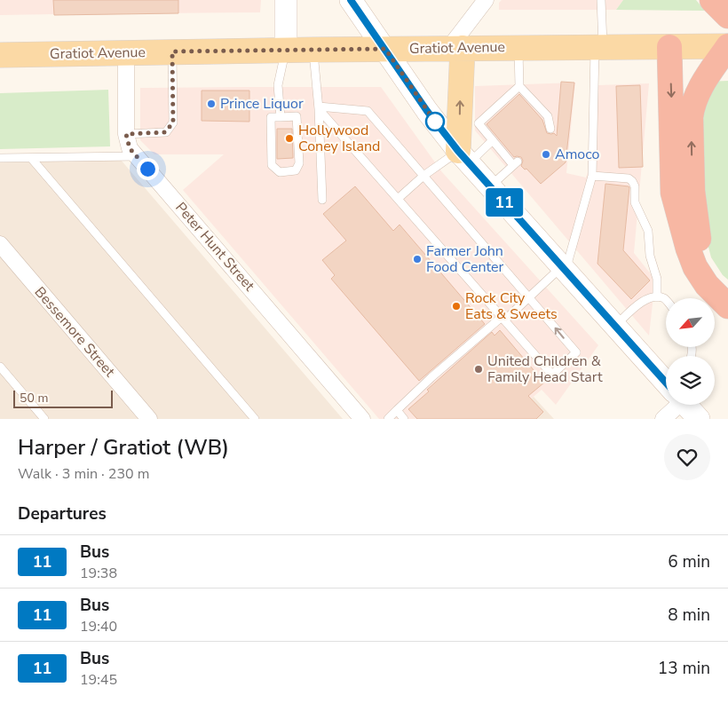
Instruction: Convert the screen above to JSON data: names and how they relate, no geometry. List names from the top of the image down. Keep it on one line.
{"streets":{"main road":["Gratiot Avenue"],"street":["Peter Hunt Street","Bessemore Street"]},"crossings":[["Gratiot Avenue","Peter Hunt Street"]],"places":["Prince Liquor","Hollywood Coney Island","Amoco","Farmer John Food Center","Rock City Eats & Sweets","United Children & Family Head Start"],"lines":["bus line 11"],"scale_bar":"50 m","north":"bottom left","page":{"on_map":"11","scale":"50 m","heading":[["Harper / Gratiot (WB)","Walk · 3 min · 230 m"],"Departures"],"list":[{"mark":"11","name":"Bus","note":"19:38","value":"6 min"},{"mark":"11","name":"Bus","note":"19:40","value":"8 min"},{"mark":"11","name":"Bus","note":"19:45","value":"13 min"}]}}
